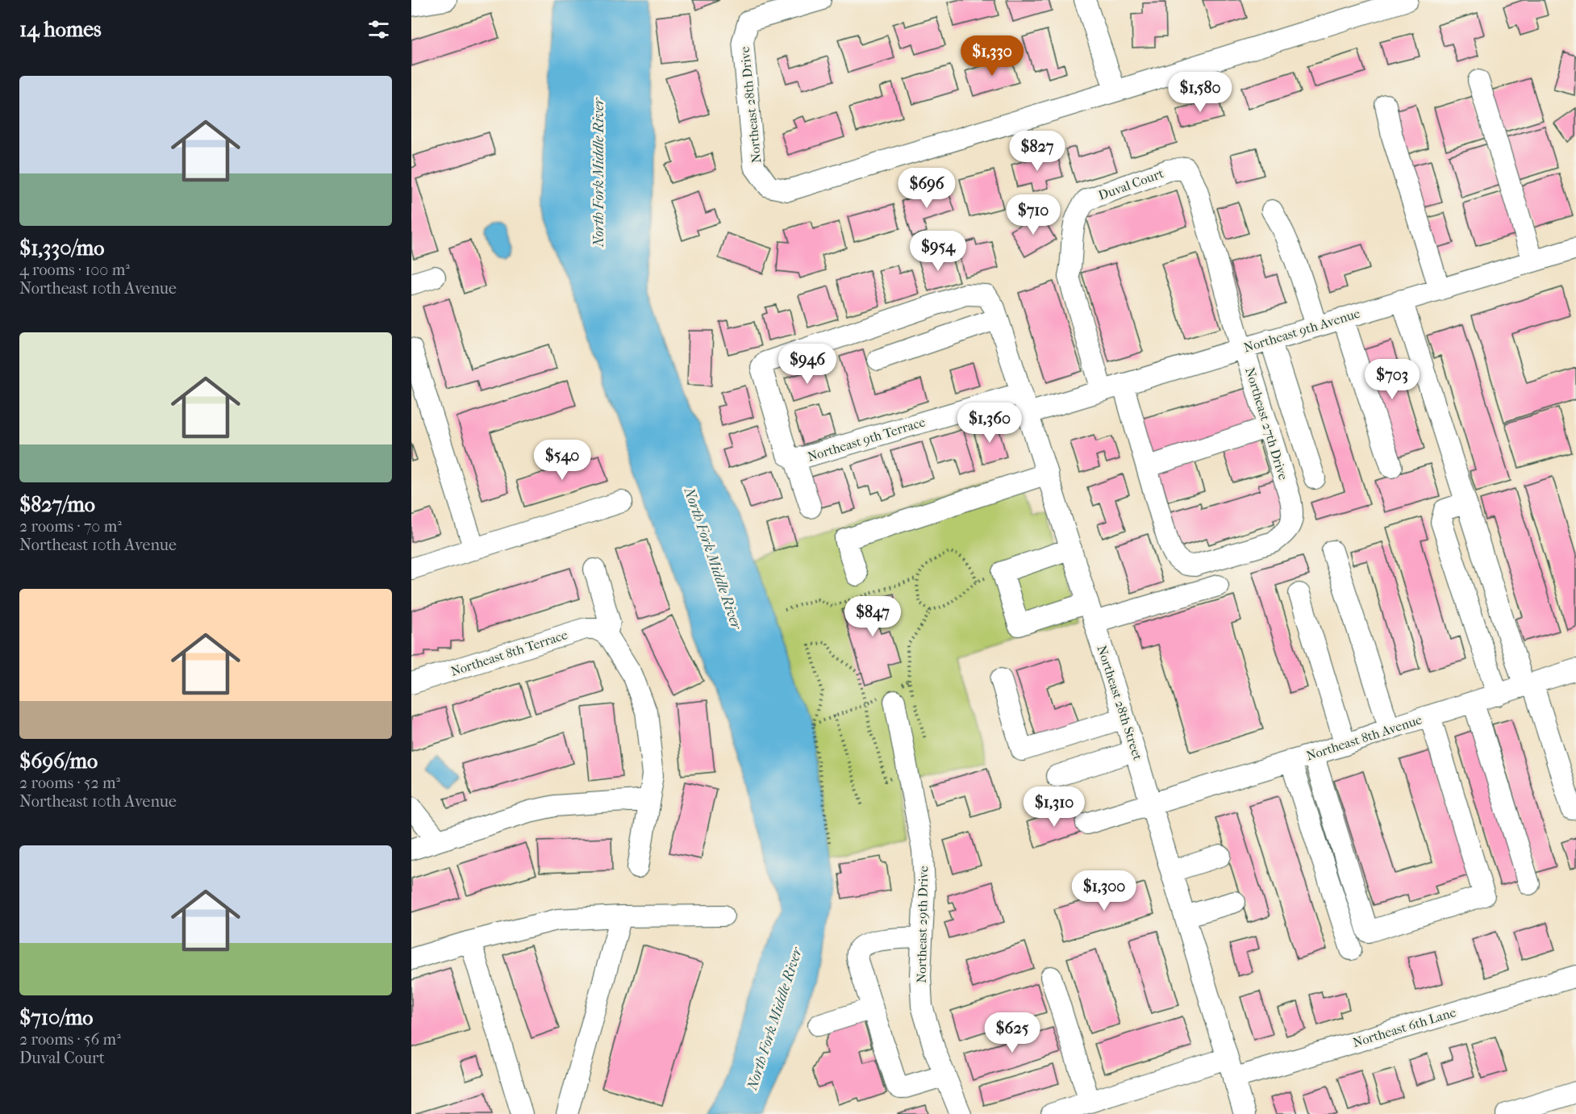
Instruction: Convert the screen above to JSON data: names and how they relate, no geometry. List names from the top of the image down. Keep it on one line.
{"streets":{"street":["Northeast 28th Drive","Duval Court","Northeast 9th Avenue","Northeast 27th Drive","Northeast 9th Terrace","Northeast 8th Terrace","Northeast 28th Street","Northeast 8th Avenue","Northeast 29th Drive","Northeast 6th Lane"]},"crossings":[["Duval Court","Northeast 9th Avenue"],["Duval Court","Northeast 27th Drive"],["Northeast 9th Avenue","Northeast 27th Drive"],["Northeast 9th Avenue","Northeast 28th Street"],["Northeast 9th Terrace","Northeast 28th Street"],["Northeast 28th Street","Northeast 8th Avenue"],["Northeast 28th Street","Northeast 6th Lane"]],"water":["North Fork Middle River"],"page":{"heading":"14 homes","price":["$1,330","$1,580","$827","$696","$710","$954","$946","$703","$1,360","$540","$847","$1,310","$1,300","$625"],"list":[{"name":"$1,330/mo","note":"4 rooms · 100 m² · Northeast 10th Avenue"},{"name":"$827/mo","note":"2 rooms · 70 m² · Northeast 10th Avenue"},{"name":"$696/mo","note":"2 rooms · 52 m² · Northeast 10th Avenue"},{"name":"$710/mo","note":"2 rooms · 56 m² · Duval Court"}]}}
